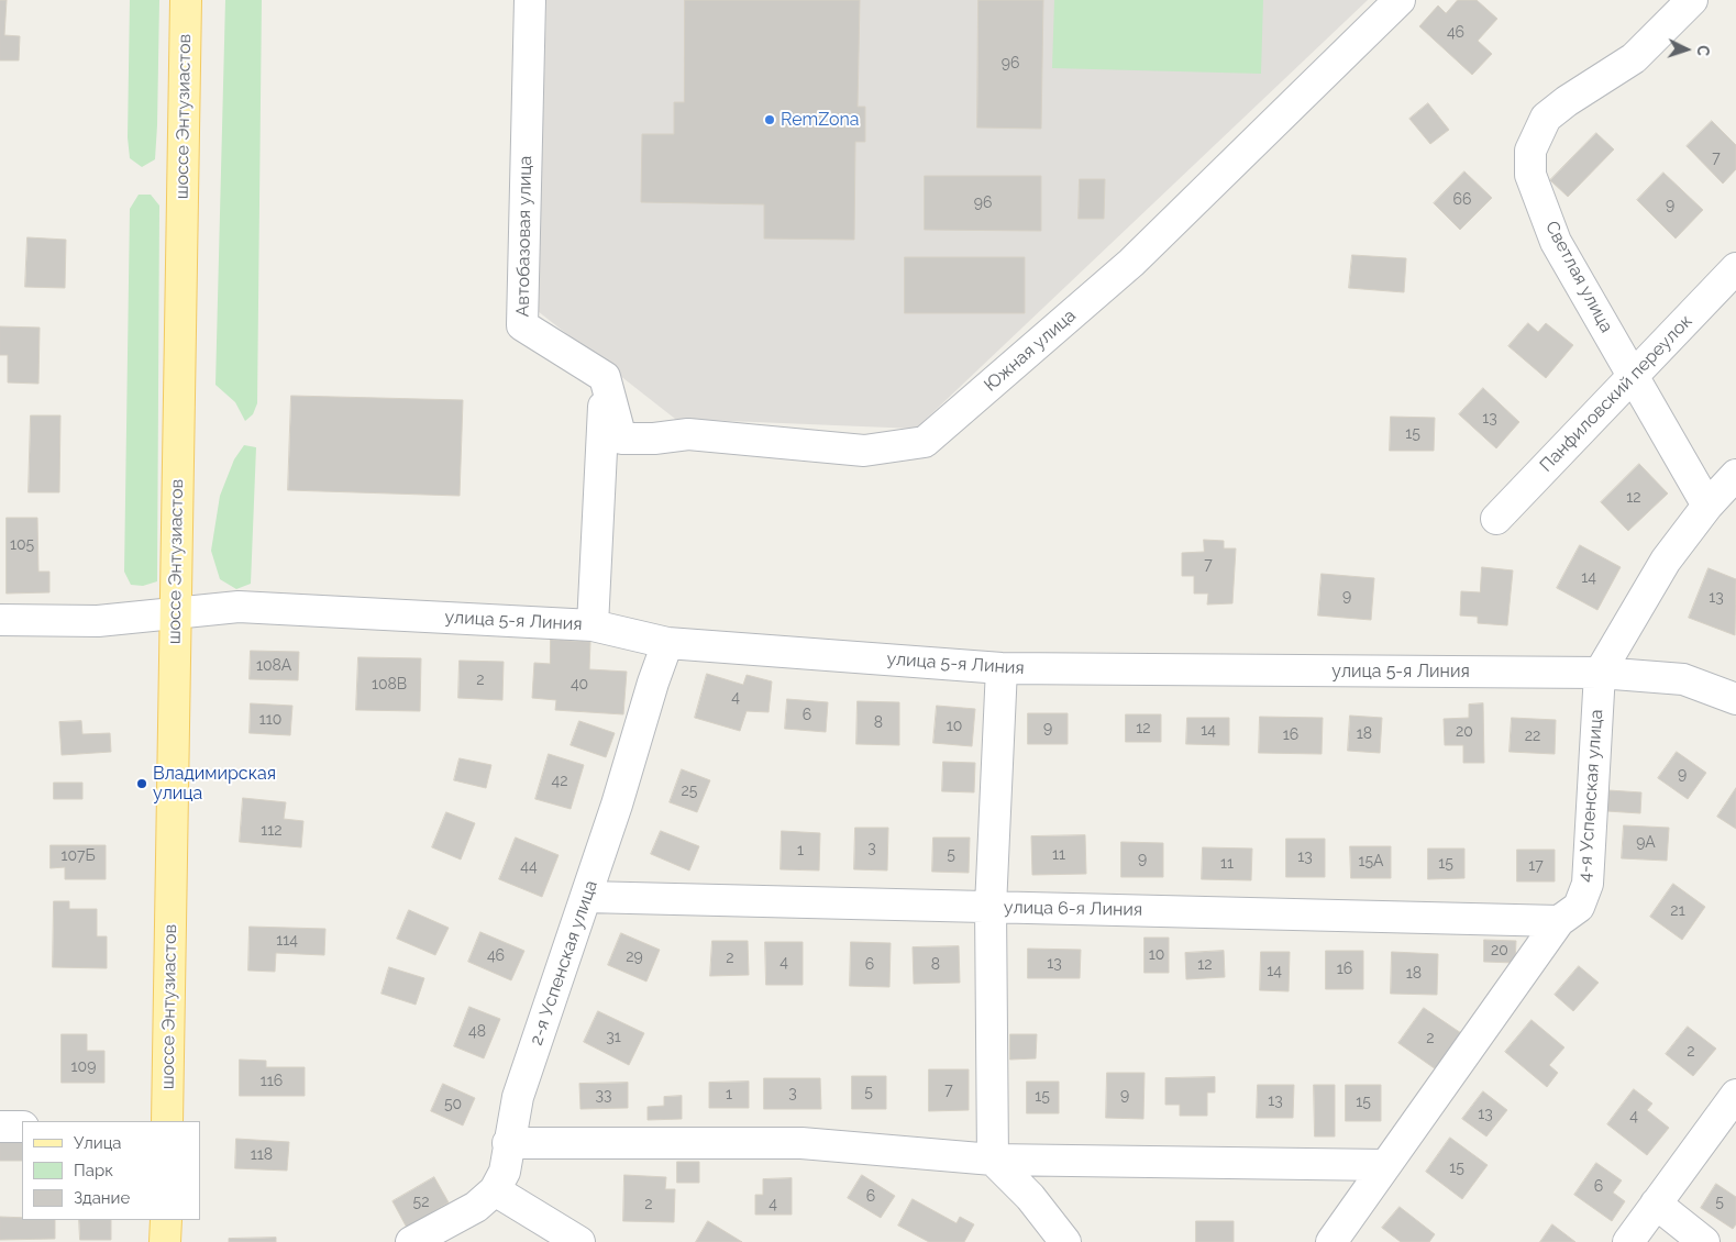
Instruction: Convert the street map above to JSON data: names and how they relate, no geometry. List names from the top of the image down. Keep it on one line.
{"streets":{"main road":["шоссе Энтузиастов"],"street":["Автобазовая улица","Светлая улица","Южная улица","Панфиловский переулок","улица 5-я Линия","4-я Успенская улица","улица 6-я Линия","2-я Успенская улица"]},"crossings":[["шоссе Энтузиастов","улица 5-я Линия"],["Автобазовая улица","Южная улица"],["Светлая улица","Панфиловский переулок"],["Светлая улица","4-я Успенская улица"],["улица 5-я Линия","4-я Успенская улица"],["улица 5-я Линия","2-я Успенская улица"],["4-я Успенская улица","улица 6-я Линия"],["улица 6-я Линия","2-я Успенская улица"]],"places":["RemZona","Владимирская улица"],"house_numbers":["46","96","7","66","96","9","13","15","12","105","7","14","9","13","108А","2","108В","40","4","6","110","8","10","9","12","14","20","18","16","22","9","42","25","112","9А","3","1","5","11","107Б","13","9","15А","11","15","17","44","21","114","20","10","46","29","2","4","13","6","8","12","16","14","18","48","31","2","2","109","116","7","5","3","1","33","9","15","13","15","50","13","4","118","15","6","6","52","5","2","4"],"legend":["Улица","Парк","Здание"],"north":"right"}
